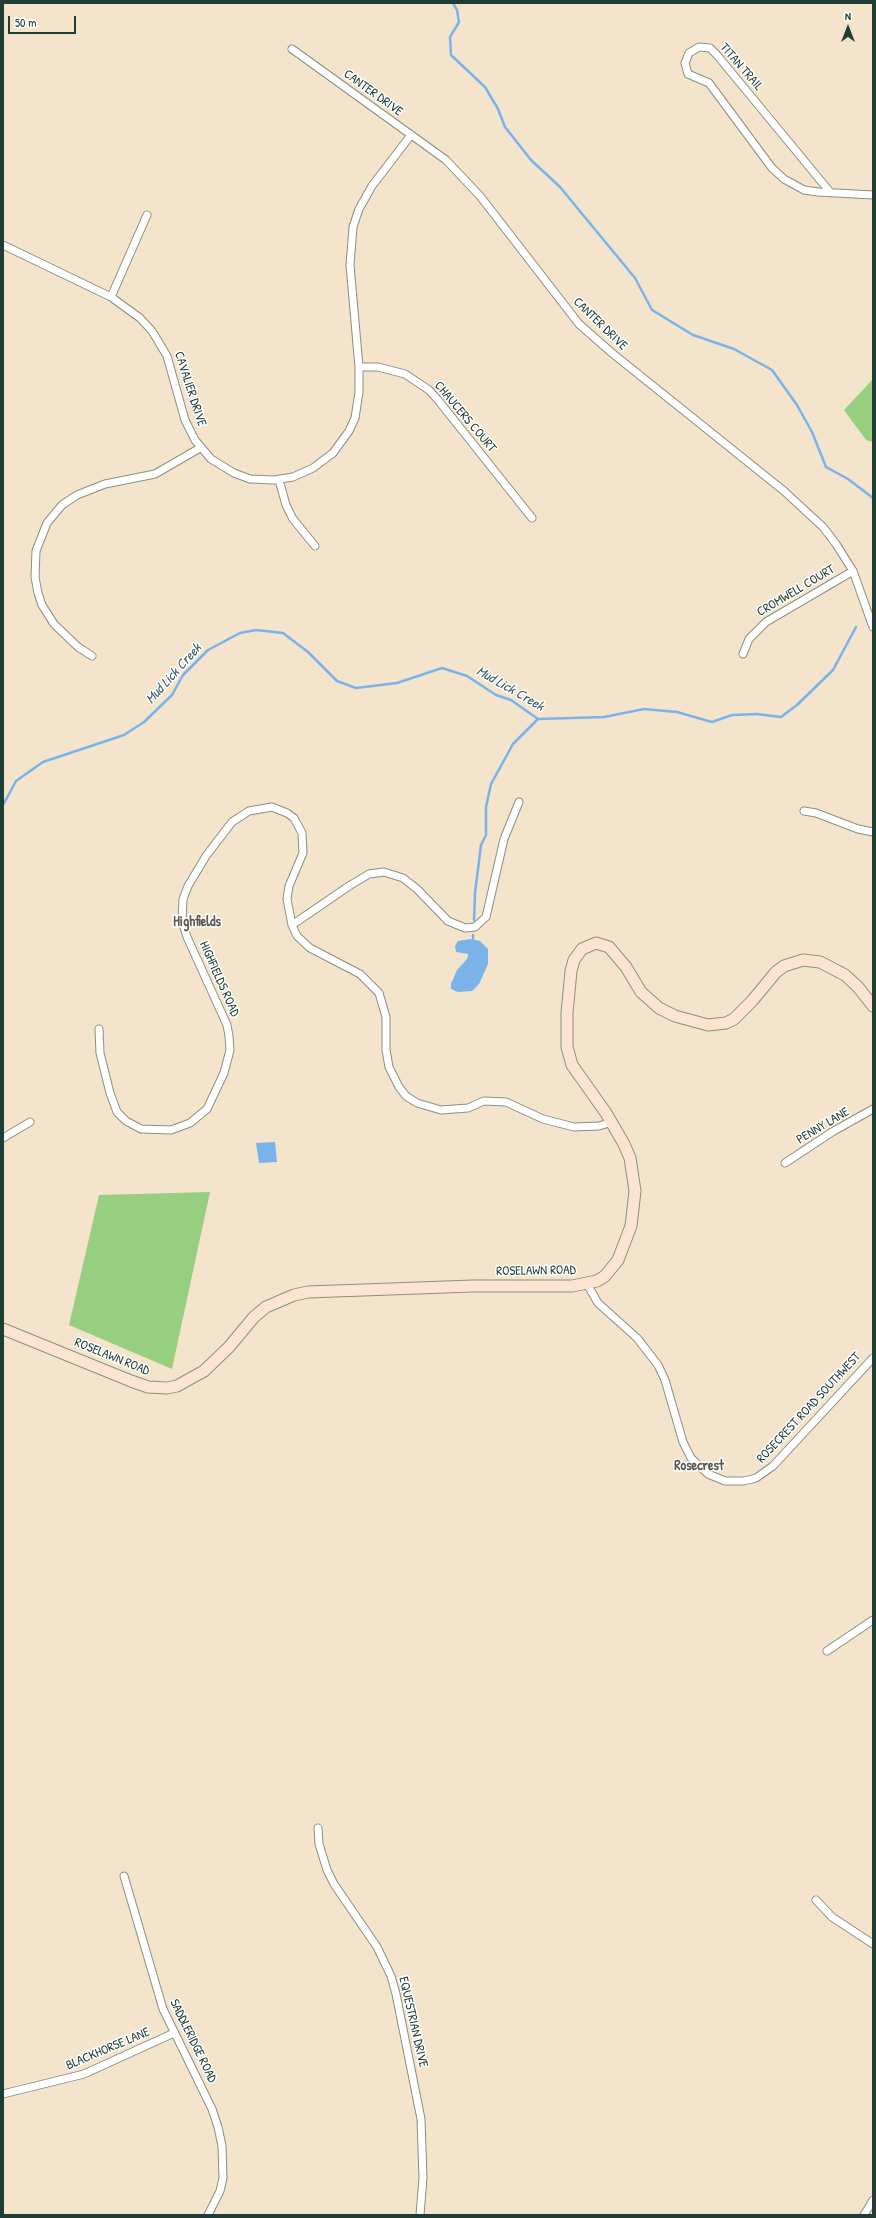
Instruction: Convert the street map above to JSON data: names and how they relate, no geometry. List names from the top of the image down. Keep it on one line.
{"streets":{"street":["TITAN TRAIL","CANTER DRIVE","CAVALIER DRIVE","CHAUCERS COURT","CROMWELL COURT","HIGHFIELDS ROAD","PENNY LANE","ROSELAWN ROAD","ROSECREST ROAD SOUTHWEST","EQUESTRIAN DRIVE","SADDLERIDGE ROAD","BLACKHORSE LANE"]},"crossings":[["CANTER DRIVE","CAVALIER DRIVE"],["CANTER DRIVE","CROMWELL COURT"],["CAVALIER DRIVE","CHAUCERS COURT"],["HIGHFIELDS ROAD","ROSELAWN ROAD"],["ROSELAWN ROAD","ROSECREST ROAD SOUTHWEST"],["SADDLERIDGE ROAD","BLACKHORSE LANE"]],"districts":["Highfields","Rosecrest"],"water":["Mud Lick Creek"],"scale_bar":"50 m","north":"top"}
